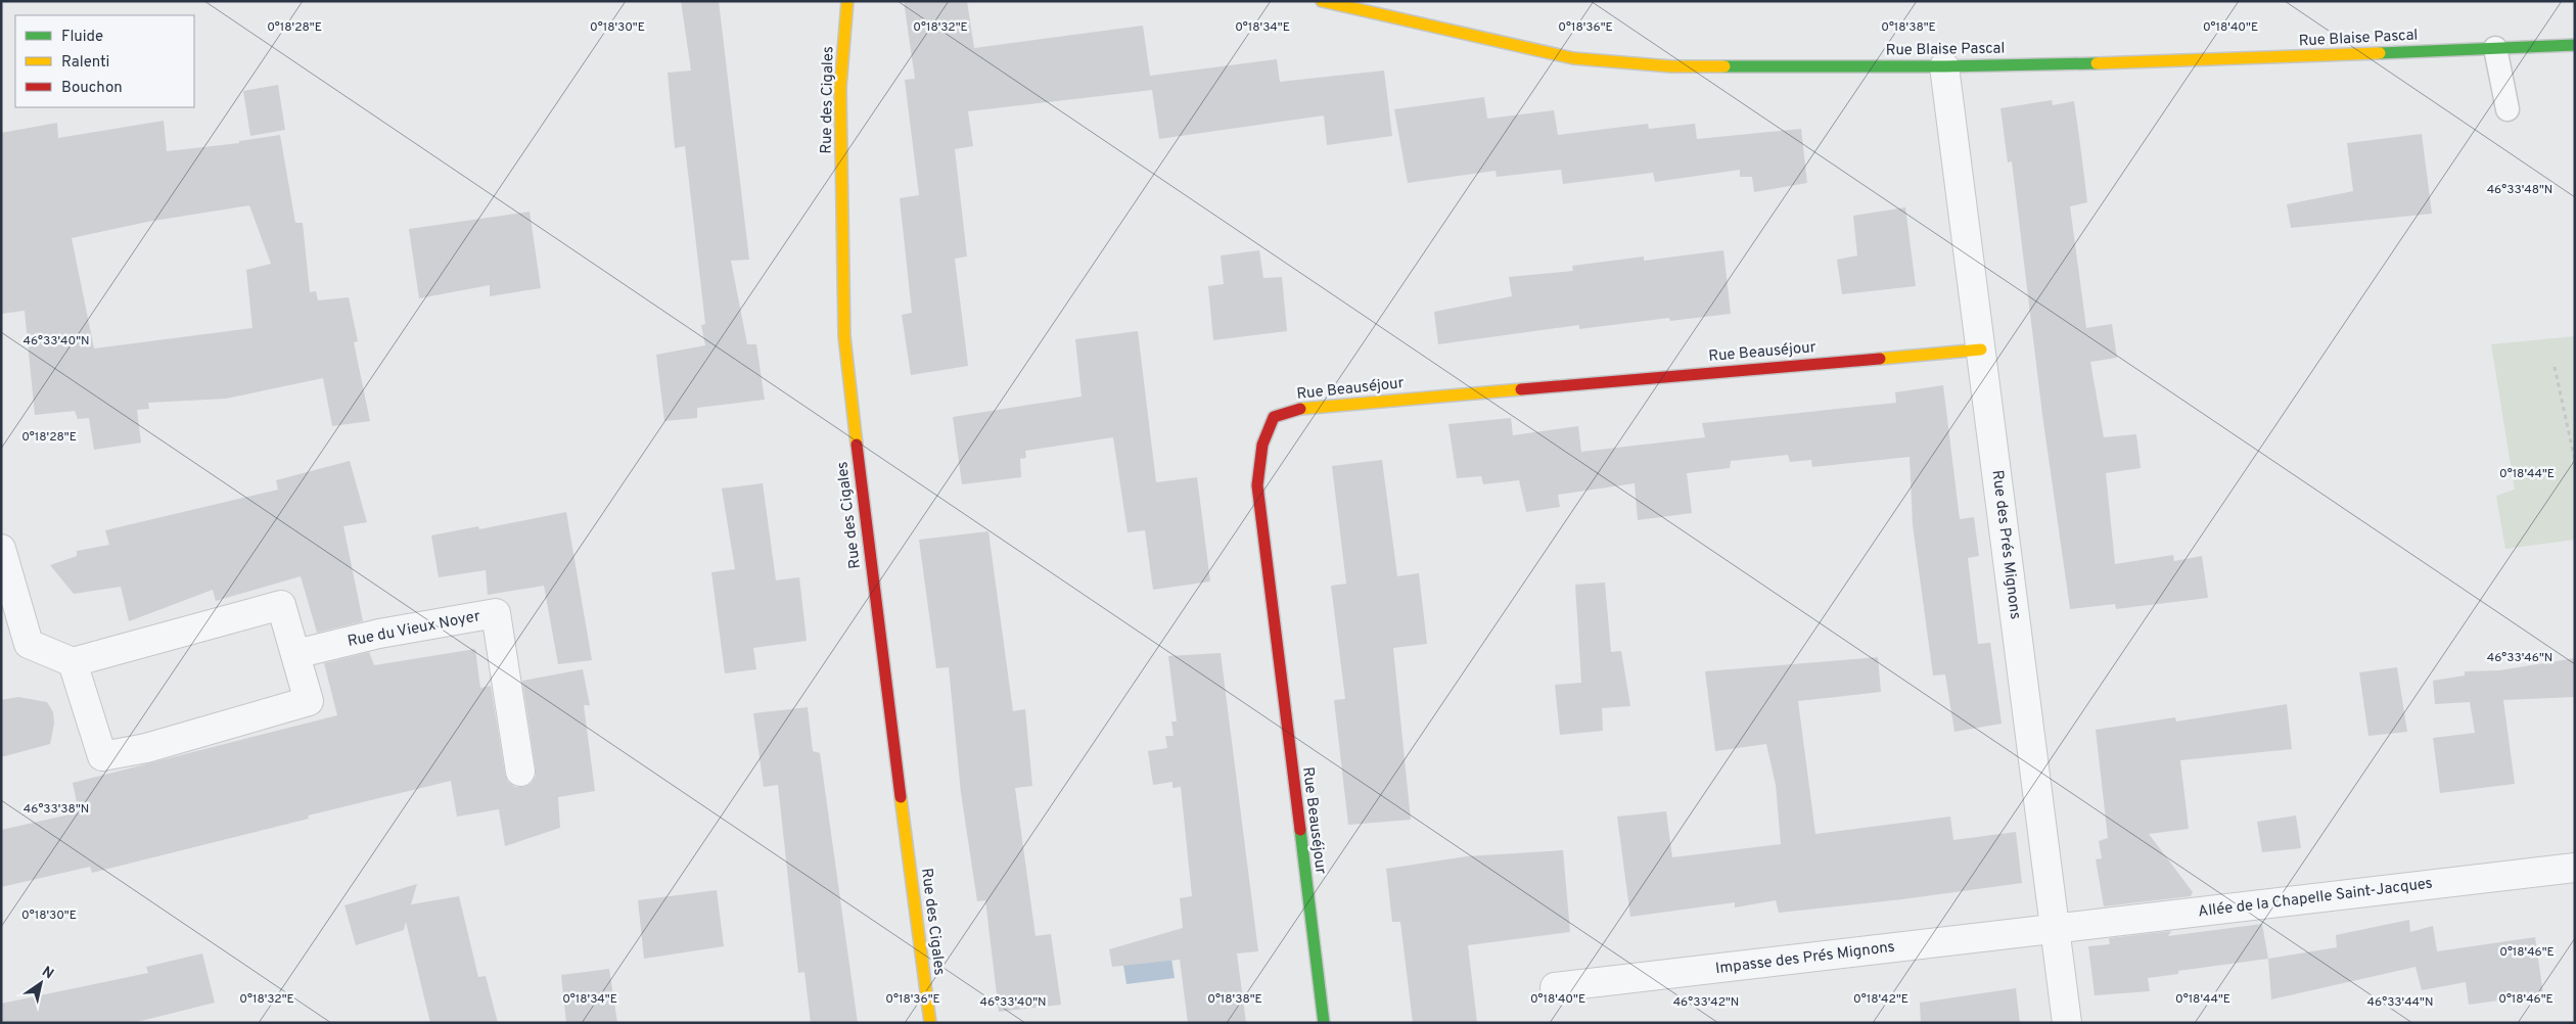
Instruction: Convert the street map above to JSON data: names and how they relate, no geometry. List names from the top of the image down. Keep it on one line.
{"streets":{"street":["Rue Blaise Pascal","Rue des Cigales","Rue Beauséjour","Rue des Prés Mignons","Rue du Vieux Noyer","Allée de la Chapelle Saint-Jacques","Impasse des Prés Mignons"]},"crossings":[["Rue Blaise Pascal","Rue des Prés Mignons"],["Rue Beauséjour","Rue des Prés Mignons"],["Rue des Prés Mignons","Allée de la Chapelle Saint-Jacques"],["Rue des Prés Mignons","Impasse des Prés Mignons"],["Allée de la Chapelle Saint-Jacques","Impasse des Prés Mignons"]],"legend":["Fluide","Ralenti","Bouchon"],"north":"top right","coordinates":["0°18'28\"E","0°18'32\"E","0°18'34\"E","0°18'36\"E","0°18'38\"E","0°18'40\"E","0°18'30\"E","46°33'48\"N","46°33'40\"N","0°18'44\"E","46°33'46\"N","46°33'38\"N","0°18'46\"E","0°18'42\"E","46°33'42\"N","46°33'44\"N"]}
